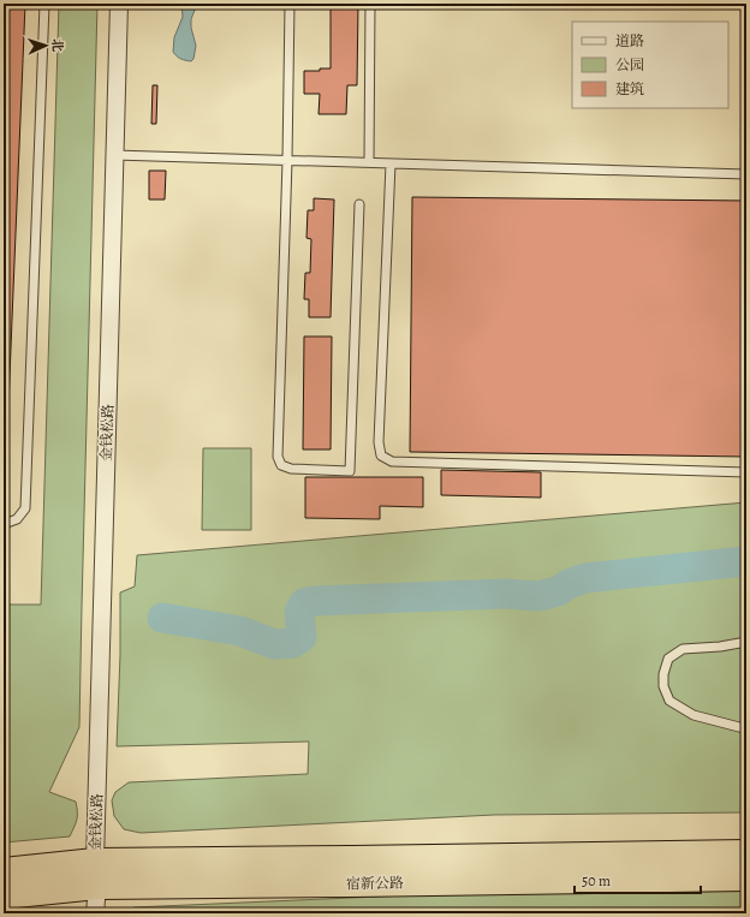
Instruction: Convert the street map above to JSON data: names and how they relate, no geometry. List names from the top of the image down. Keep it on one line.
{"streets":{"highway":["宿新公路"],"street":["金钱松路"]},"crossings":[["金钱松路","宿新公路"]],"legend":["道路","公园","建筑"],"scale_bar":"50 m","north":"right"}
